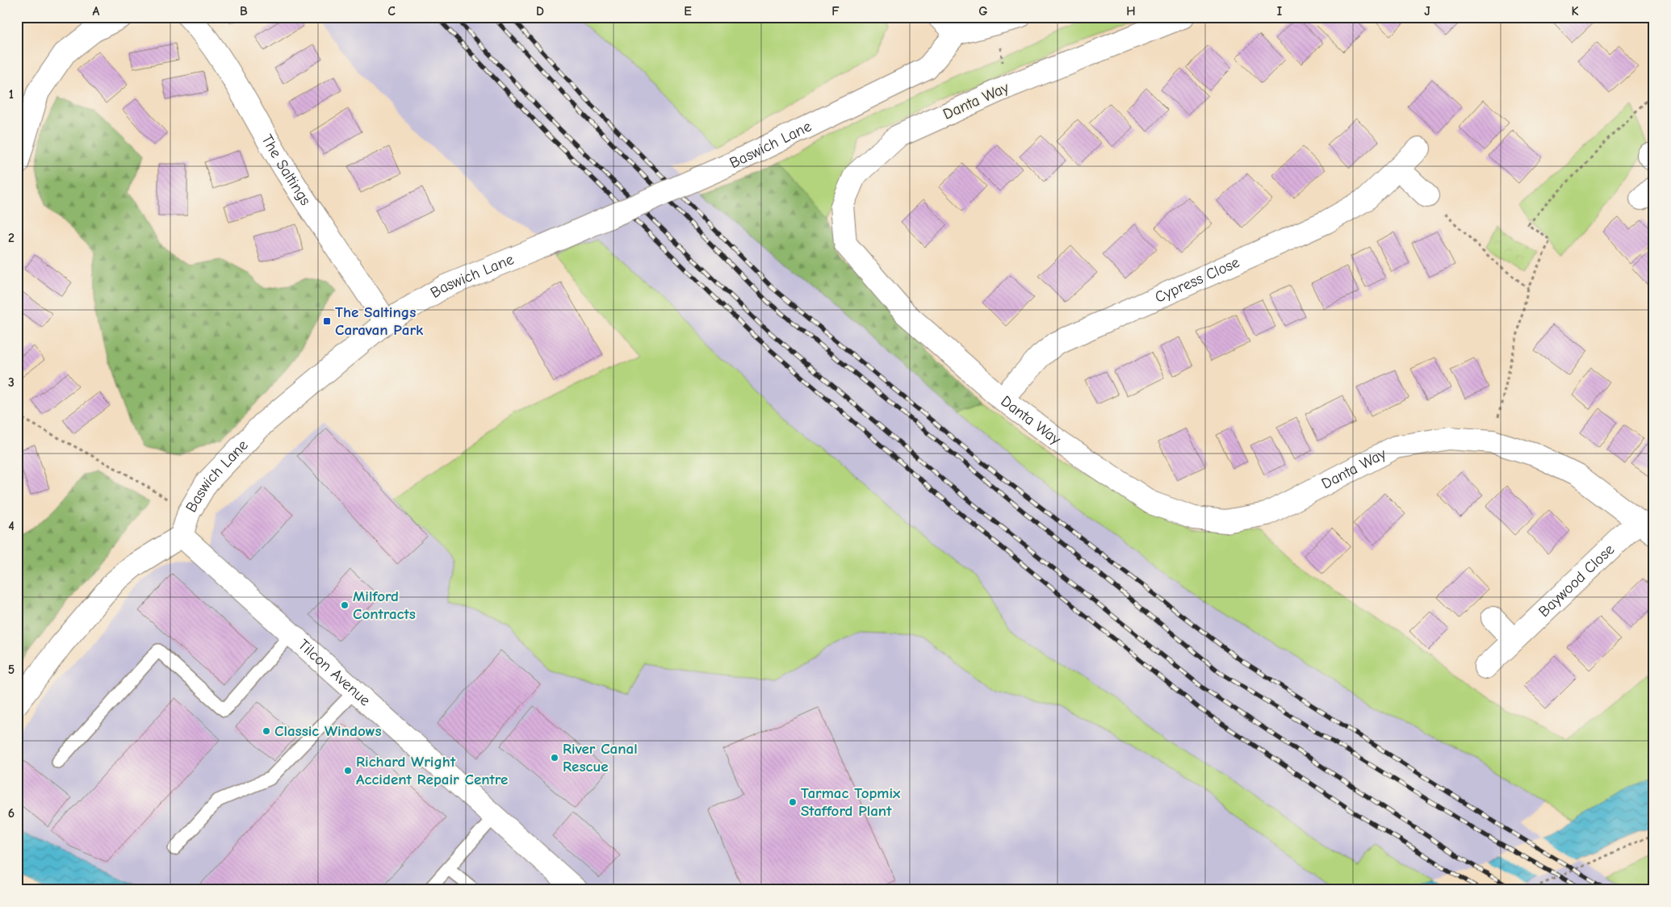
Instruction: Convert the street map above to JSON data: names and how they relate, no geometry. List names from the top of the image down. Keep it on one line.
{"streets":{"street":["Danta Way","Baswich Lane","The Saltings","Cypress Close","Baywood Close","Tilcon Avenue"]},"crossings":[["Danta Way","Cypress Close"],["Danta Way","Baywood Close"],["Baswich Lane","The Saltings"],["Baswich Lane","Tilcon Avenue"]],"places":{"transit":["The Saltings Caravan Park"],"other":["Milford Contracts","Classic Windows","River Canal Rescue","Richard Wright Accident Repair Centre","Tarmac Topmix Stafford Plant"]},"grid":{"columns":["A","B","C","D","E","F","G","H","I","J","K"],"rows":["1","2","3","4","5","6"]}}
